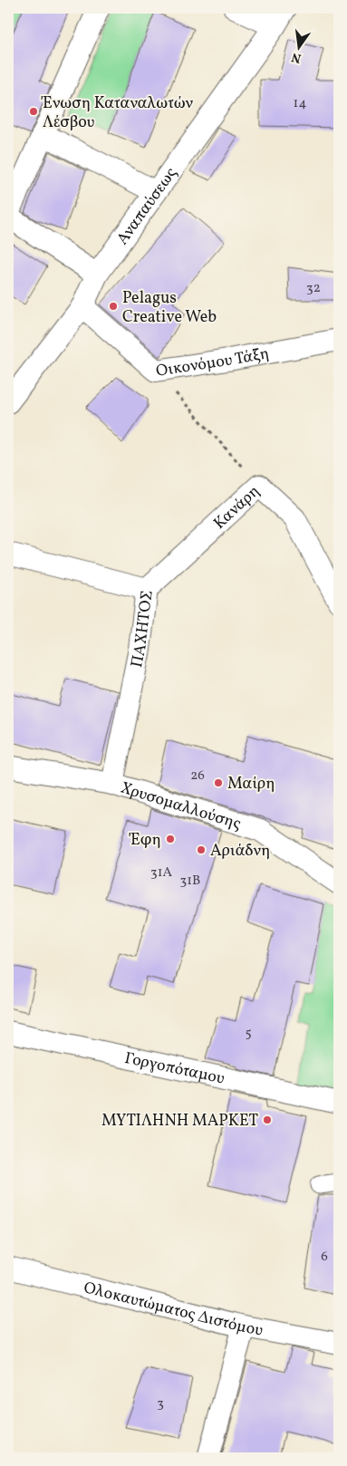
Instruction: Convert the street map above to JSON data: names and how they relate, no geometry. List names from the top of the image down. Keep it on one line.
{"streets":{"street":["Αναπαύσεως","Οικονόμου Τάξη","Κανάρη","ΠΑΧΗΤΟΣ","Χρυσομαλλούσης","Γοργοπόταμου","Ολοκαυτώματος Διστόμου"]},"crossings":[["Αναπαύσεως","Οικονόμου Τάξη"],["Κανάρη","ΠΑΧΗΤΟΣ"],["ΠΑΧΗΤΟΣ","Χρυσομαλλούσης"]],"places":["Ένωση Καταναλωτών Λέσβου","Pelagus Creative Web","Μαίρη","Έφη","Αριάδνη","ΜΥΤΙΛΗΝΗ ΜΑΡΚΕΤ"],"house_numbers":["14","32","26","31Α","31Β","5","6","3"],"north":"bottom"}
